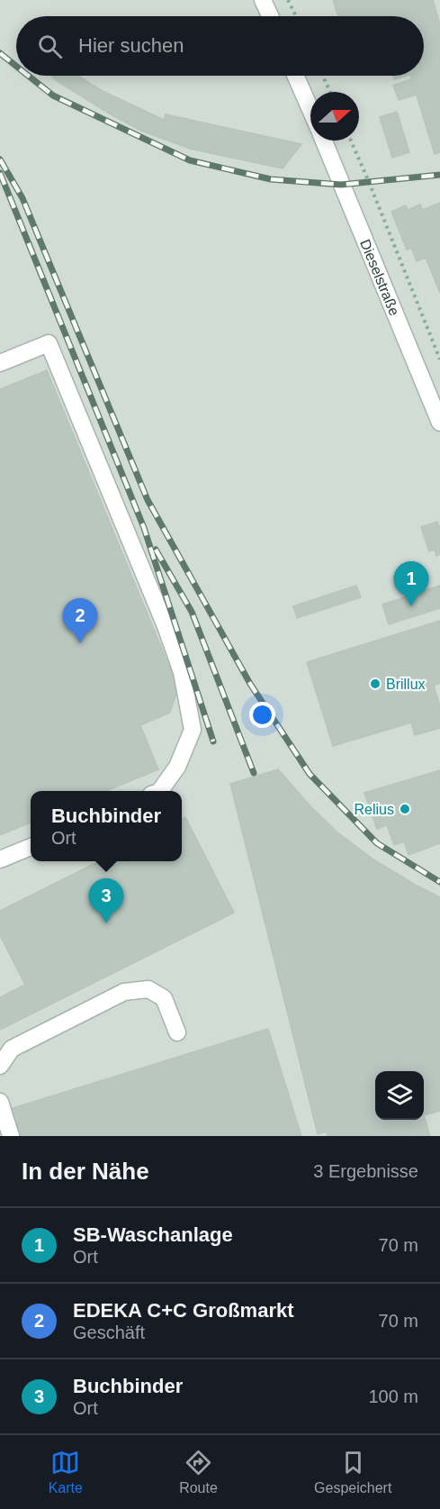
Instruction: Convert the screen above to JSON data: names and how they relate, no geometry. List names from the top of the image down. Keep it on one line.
{"streets":{"street":["Dieselstraße"]},"places":["Brillux","Relius"],"north":"right","page":{"search":"Hier suchen","pins":["1","2","3"],"popup":["Buchbinder","Ort"],"heading":["In der Nähe","3 Ergebnisse"],"list":[{"mark":"1","name":"SB-Waschanlage","note":"Ort","value":"70 m"},{"mark":"2","name":"EDEKA C+C Großmarkt","note":"Geschäft","value":"70 m"},{"mark":"3","name":"Buchbinder","note":"Ort","value":"100 m"}],"nav":["Karte","Route","Gespeichert"]}}
